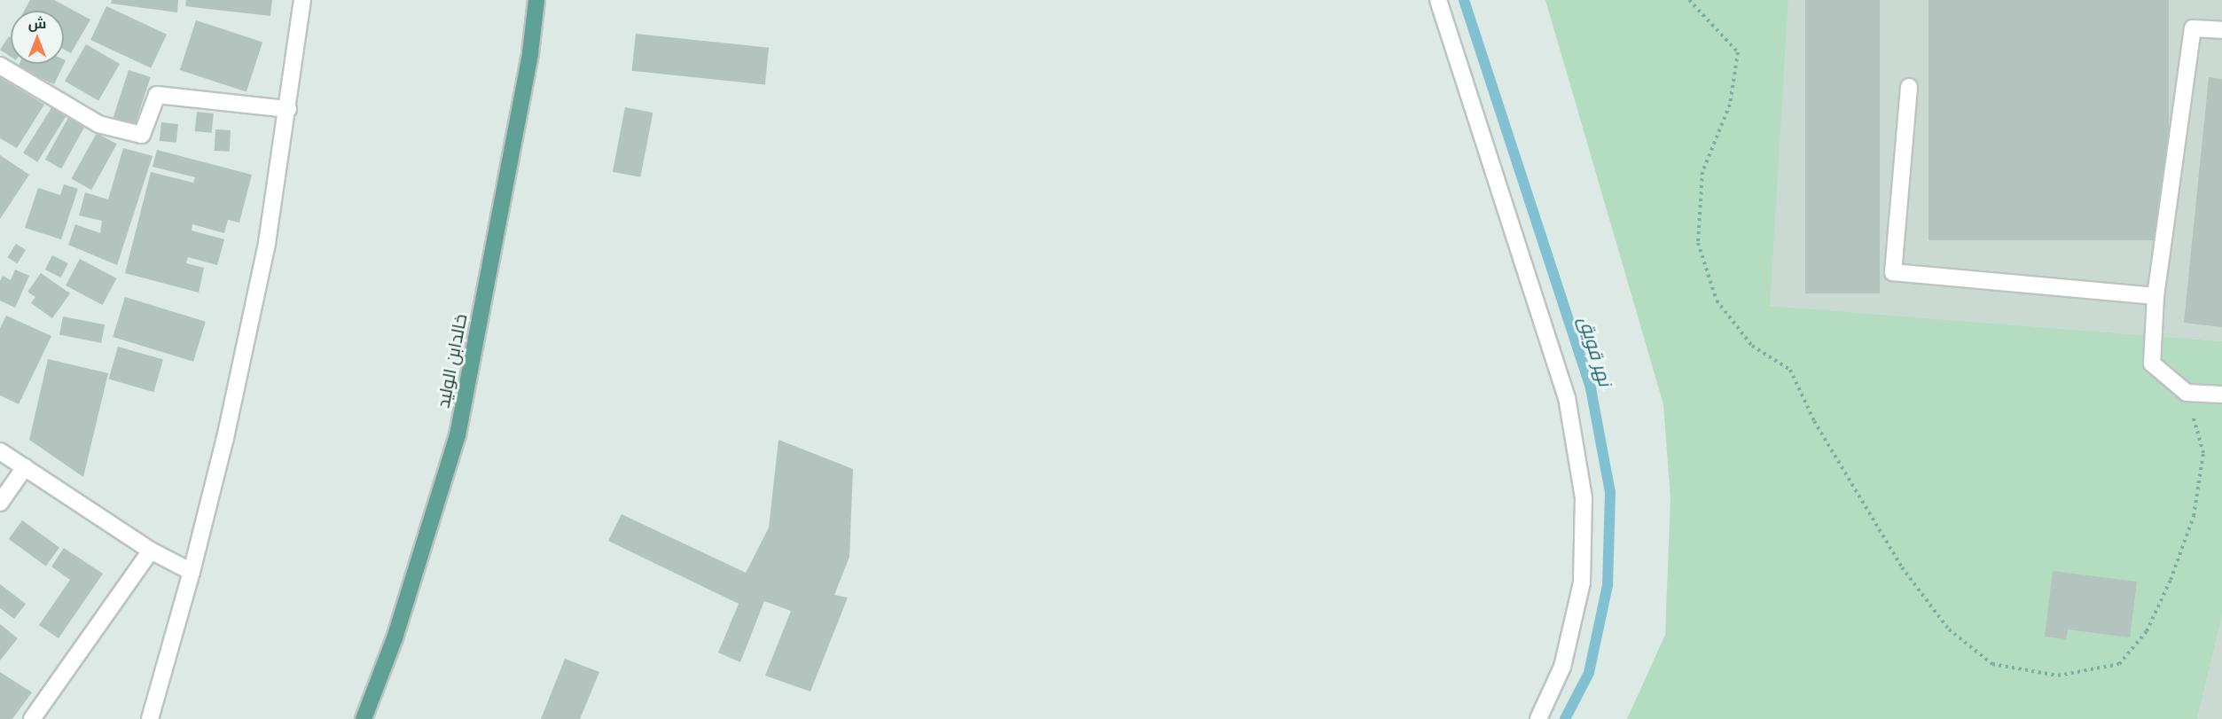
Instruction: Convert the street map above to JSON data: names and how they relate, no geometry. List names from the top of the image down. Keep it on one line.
{"streets":{"main road":["خالدابن الوليد"]},"water":["نهر قويق"],"north":"top"}
